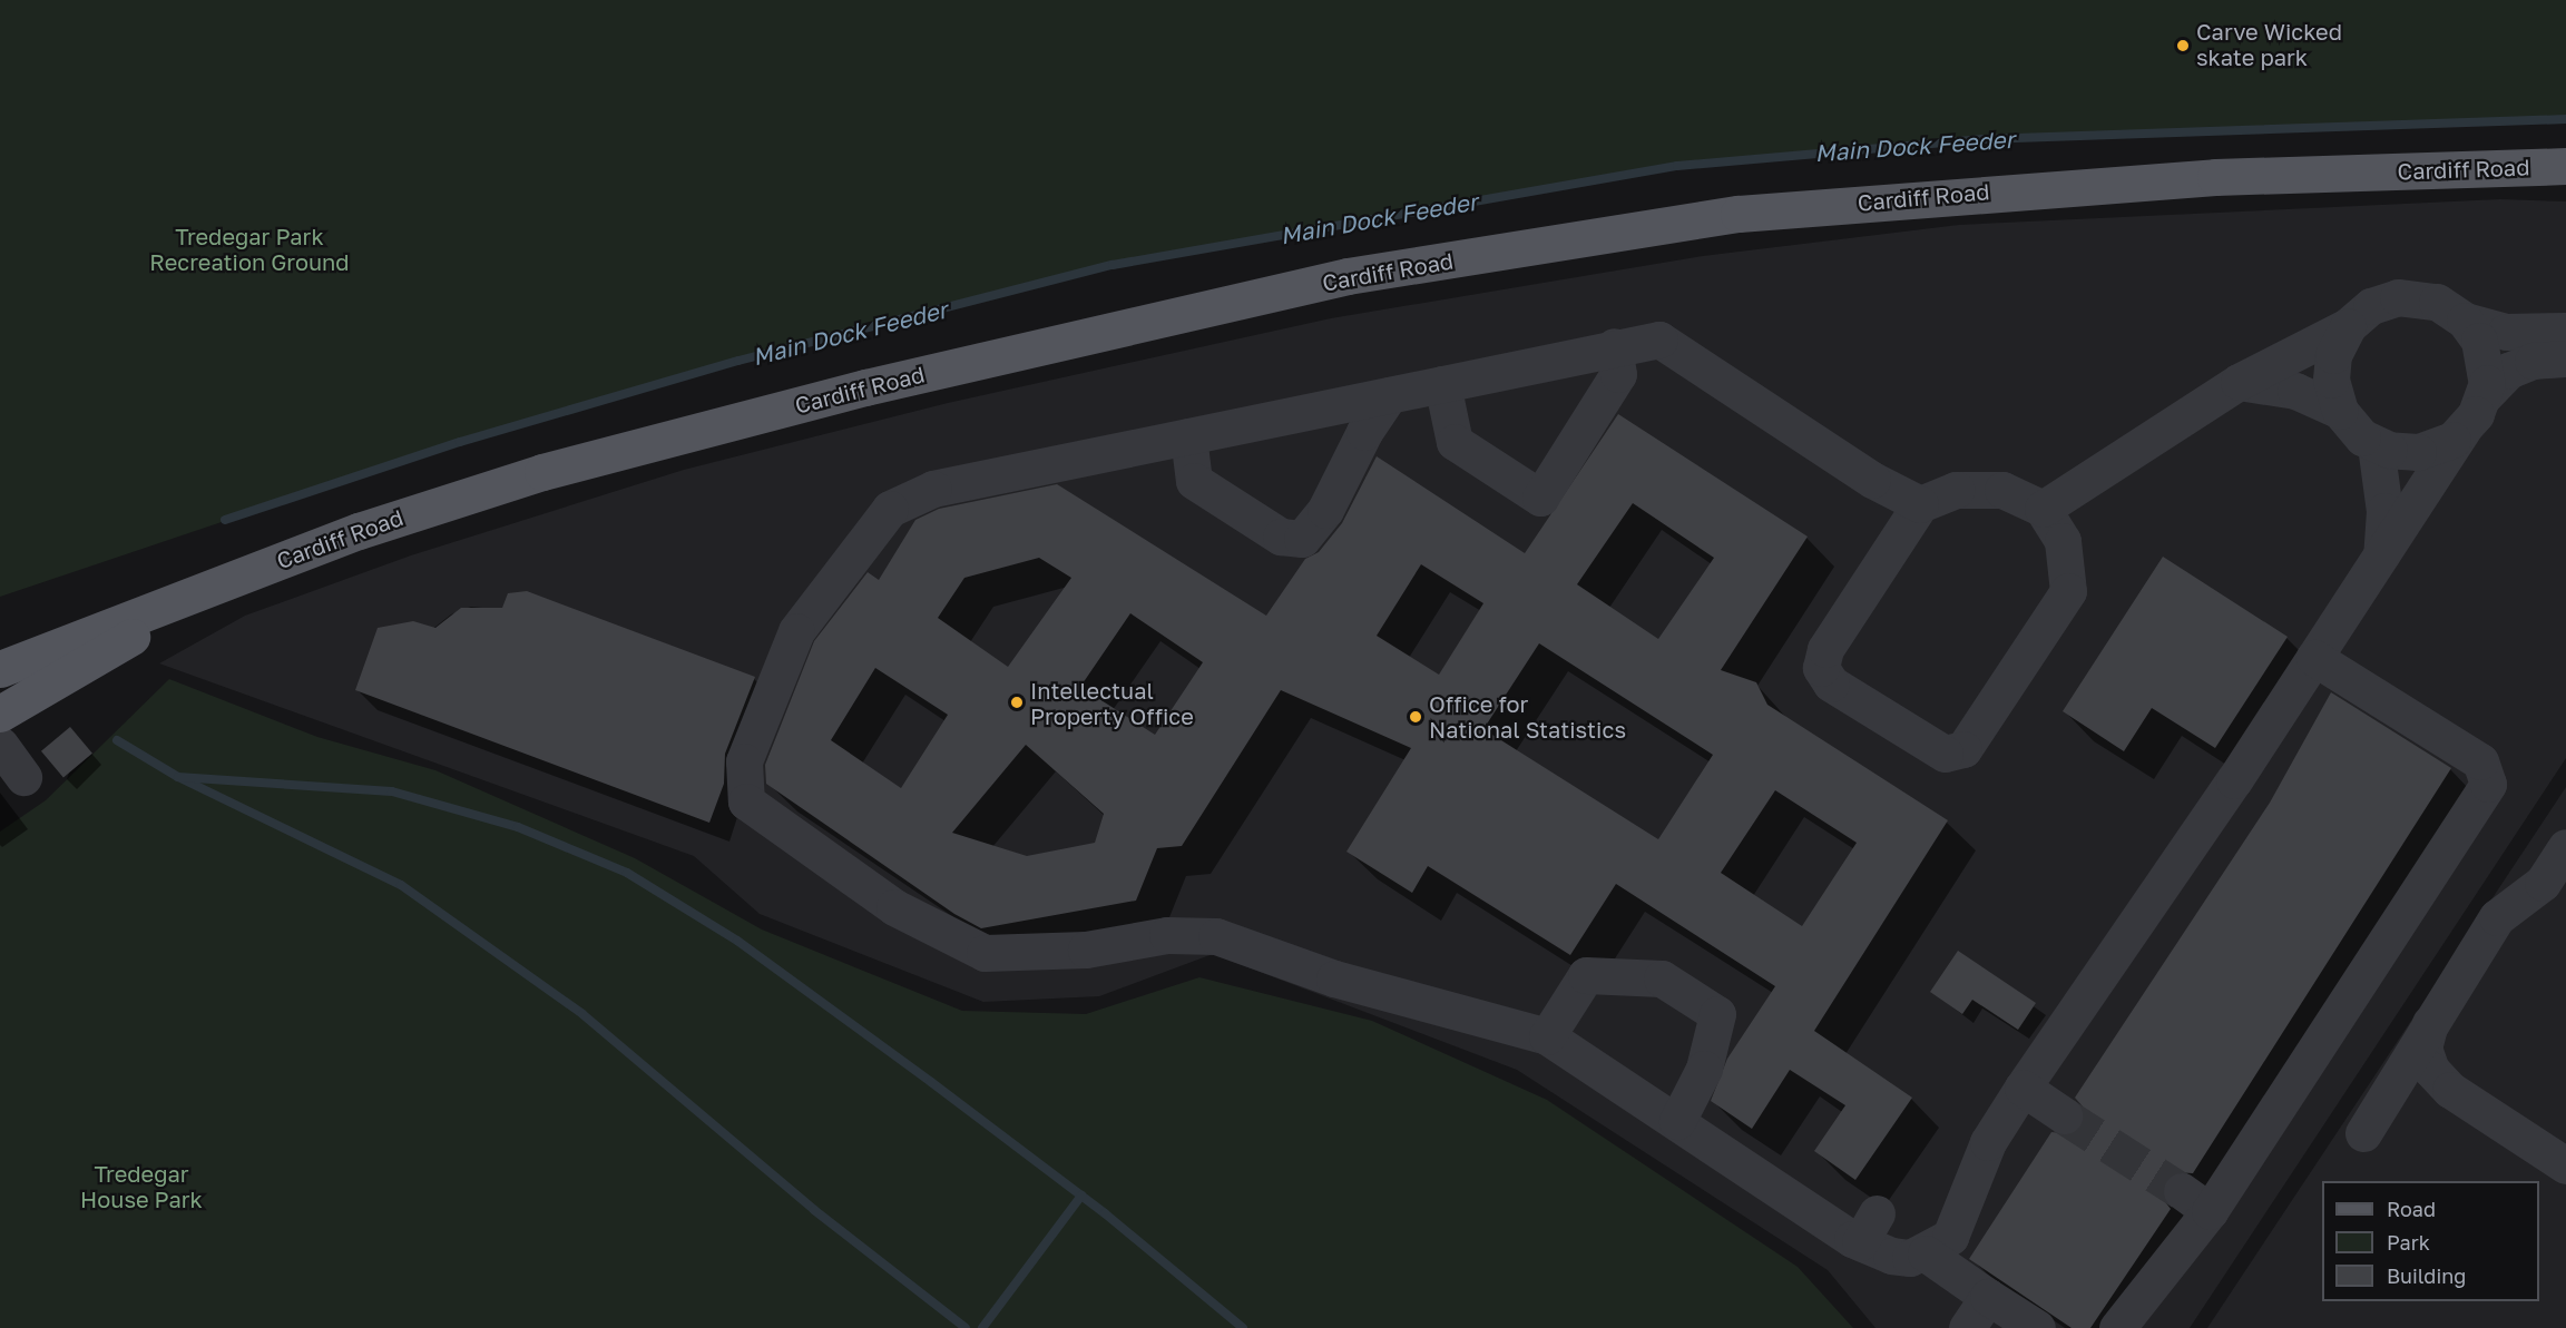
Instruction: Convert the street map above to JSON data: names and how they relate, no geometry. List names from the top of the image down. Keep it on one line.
{"streets":{"main road":["Cardiff Road"]},"water":["Main Dock Feeder"],"parks":["Tredegar Park Recreation Ground","Tredegar House Park"],"places":["Carve Wicked skate park","Intellectual Property Office","Office for National Statistics"],"legend":["Road","Park","Building"]}
